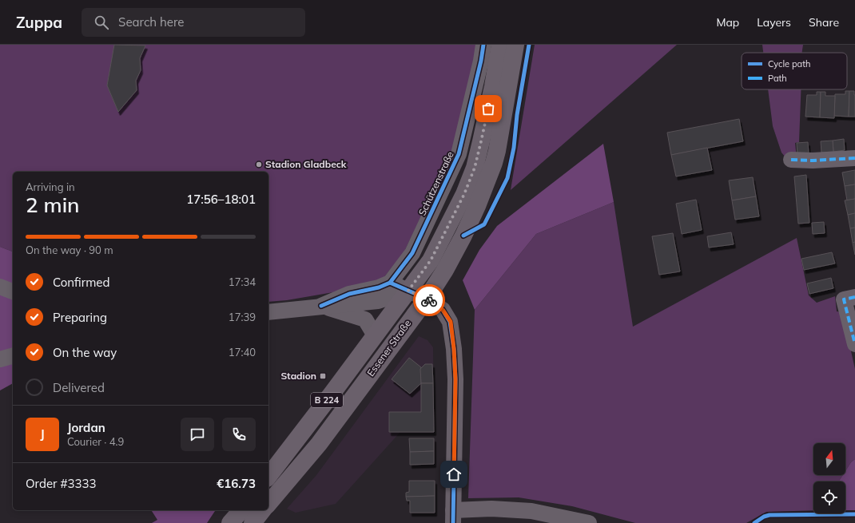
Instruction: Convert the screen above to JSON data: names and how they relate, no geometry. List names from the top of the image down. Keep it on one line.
{"streets":{"main road":["Essener Straße","B 224"],"street":["Schützenstraße"]},"places":{"other":["Stadion Gladbeck"],"transit":["Stadion"]},"legend":["Cycle path","Path"],"north":"top","page":{"header":"Zuppa","search":"Search here","nav":["Map","Layers","Share"],"heading":["2 min","Arriving in","17:56–18:01"],"panel":["Jordan","Courier · 4.9","Order #3333","€16.73"],"bar":"On the way · 90 m","list":[["Confirmed","17:34"],["Preparing","17:39"],["On the way","17:40"],"Delivered"],"round":"J"}}
